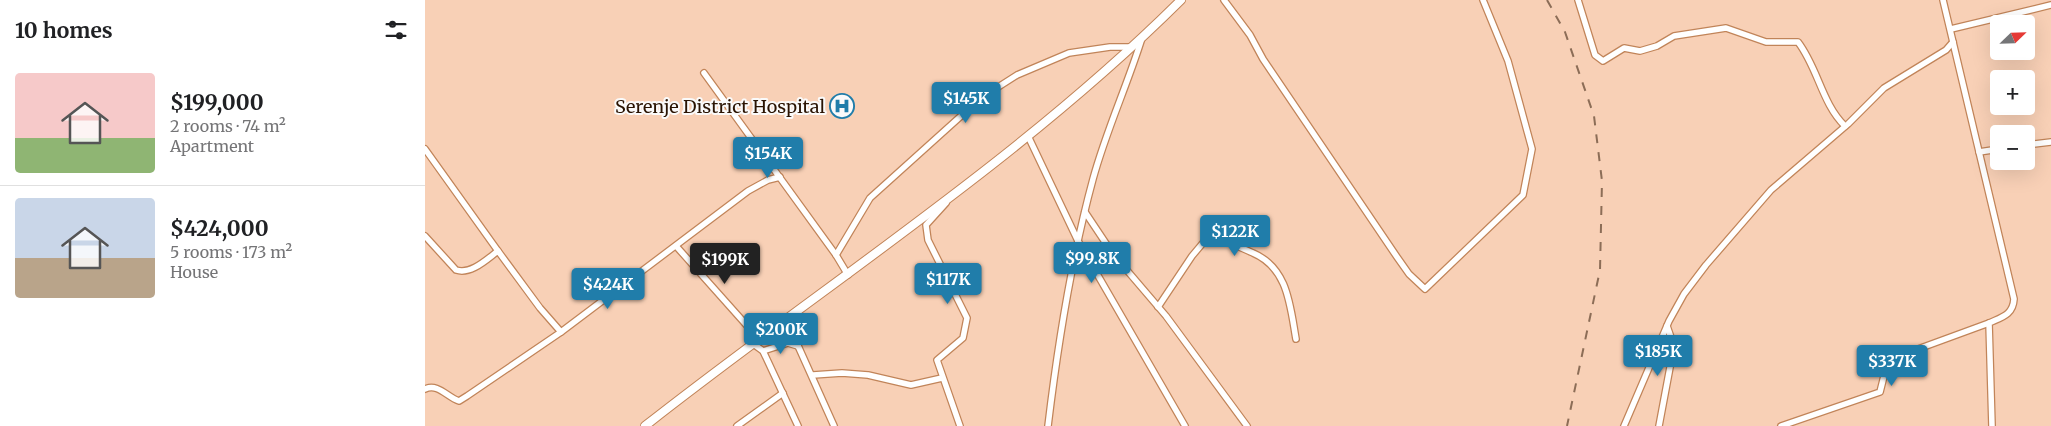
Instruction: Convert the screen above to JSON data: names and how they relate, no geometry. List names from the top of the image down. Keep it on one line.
{"places":{"hospital":["Serenje District Hospital"]},"north":"top right","page":{"heading":"10 homes","map_buttons":["+","−"],"list":[{"name":"$199,000","note":"2 rooms · 74 m² · Apartment"},{"name":"$424,000","note":"5 rooms · 173 m² · House"}],"price":["$145K","$154K","$122K","$99.8K","$199K","$117K","$424K","$200K","$185K","$337K"]}}
